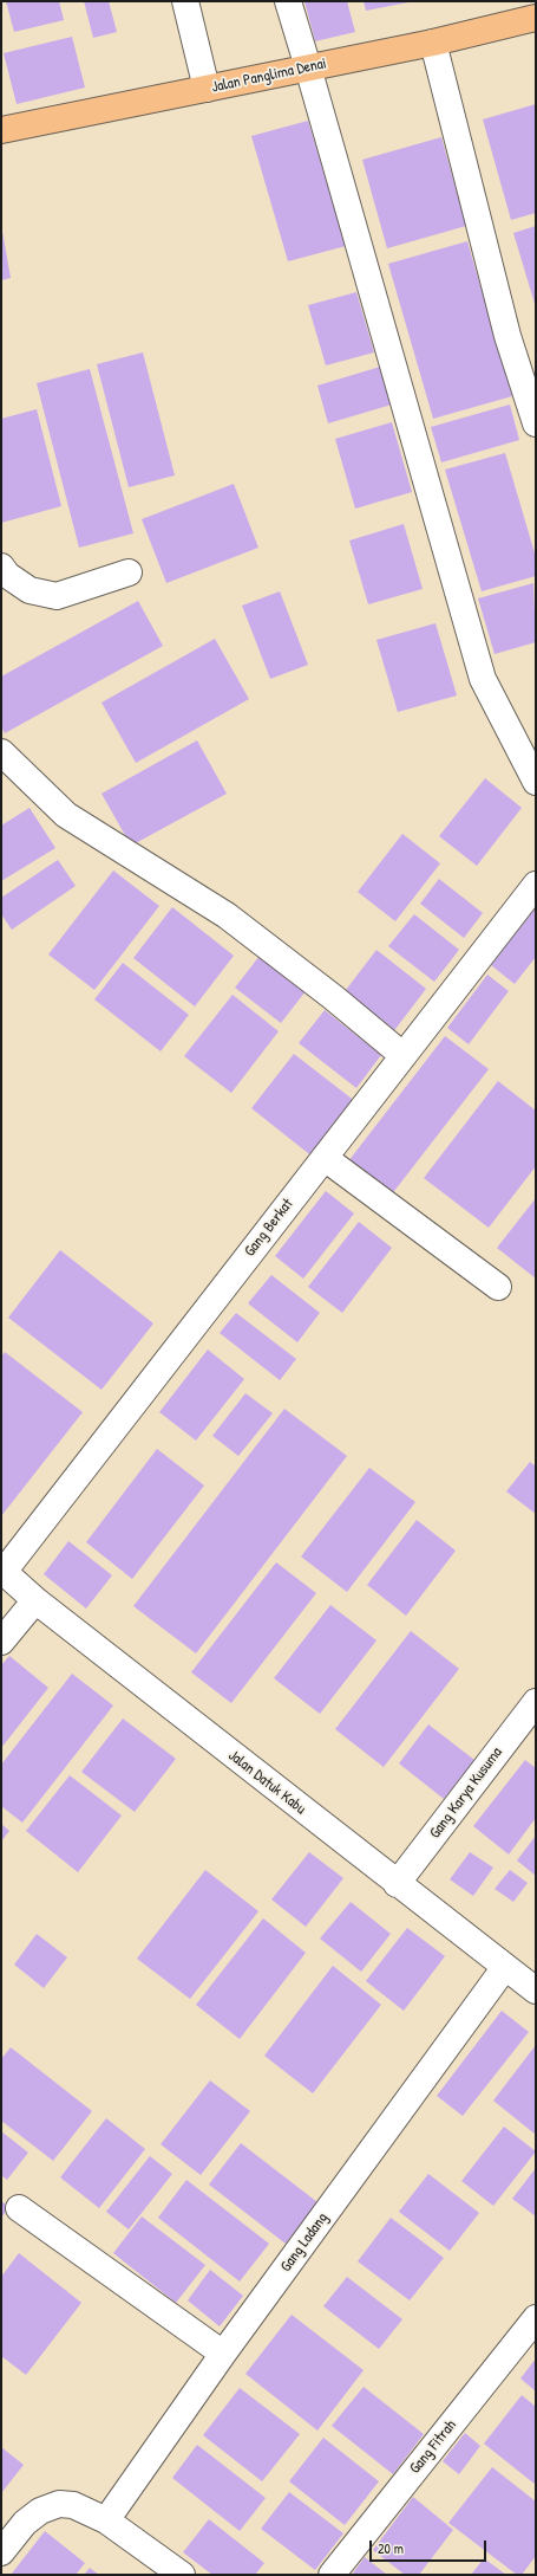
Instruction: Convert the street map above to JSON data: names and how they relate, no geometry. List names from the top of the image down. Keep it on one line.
{"streets":{"main road":["Jalan Panglima Denai"],"street":["Gang Berkat","Jalan Datuk Kabu","Gang Karya Kusuma","Gang Ladang","Gang Fitrah"]},"crossings":[["Gang Berkat","Jalan Datuk Kabu"],["Jalan Datuk Kabu","Gang Karya Kusuma"],["Jalan Datuk Kabu","Gang Ladang"]],"scale_bar":"20 m"}
